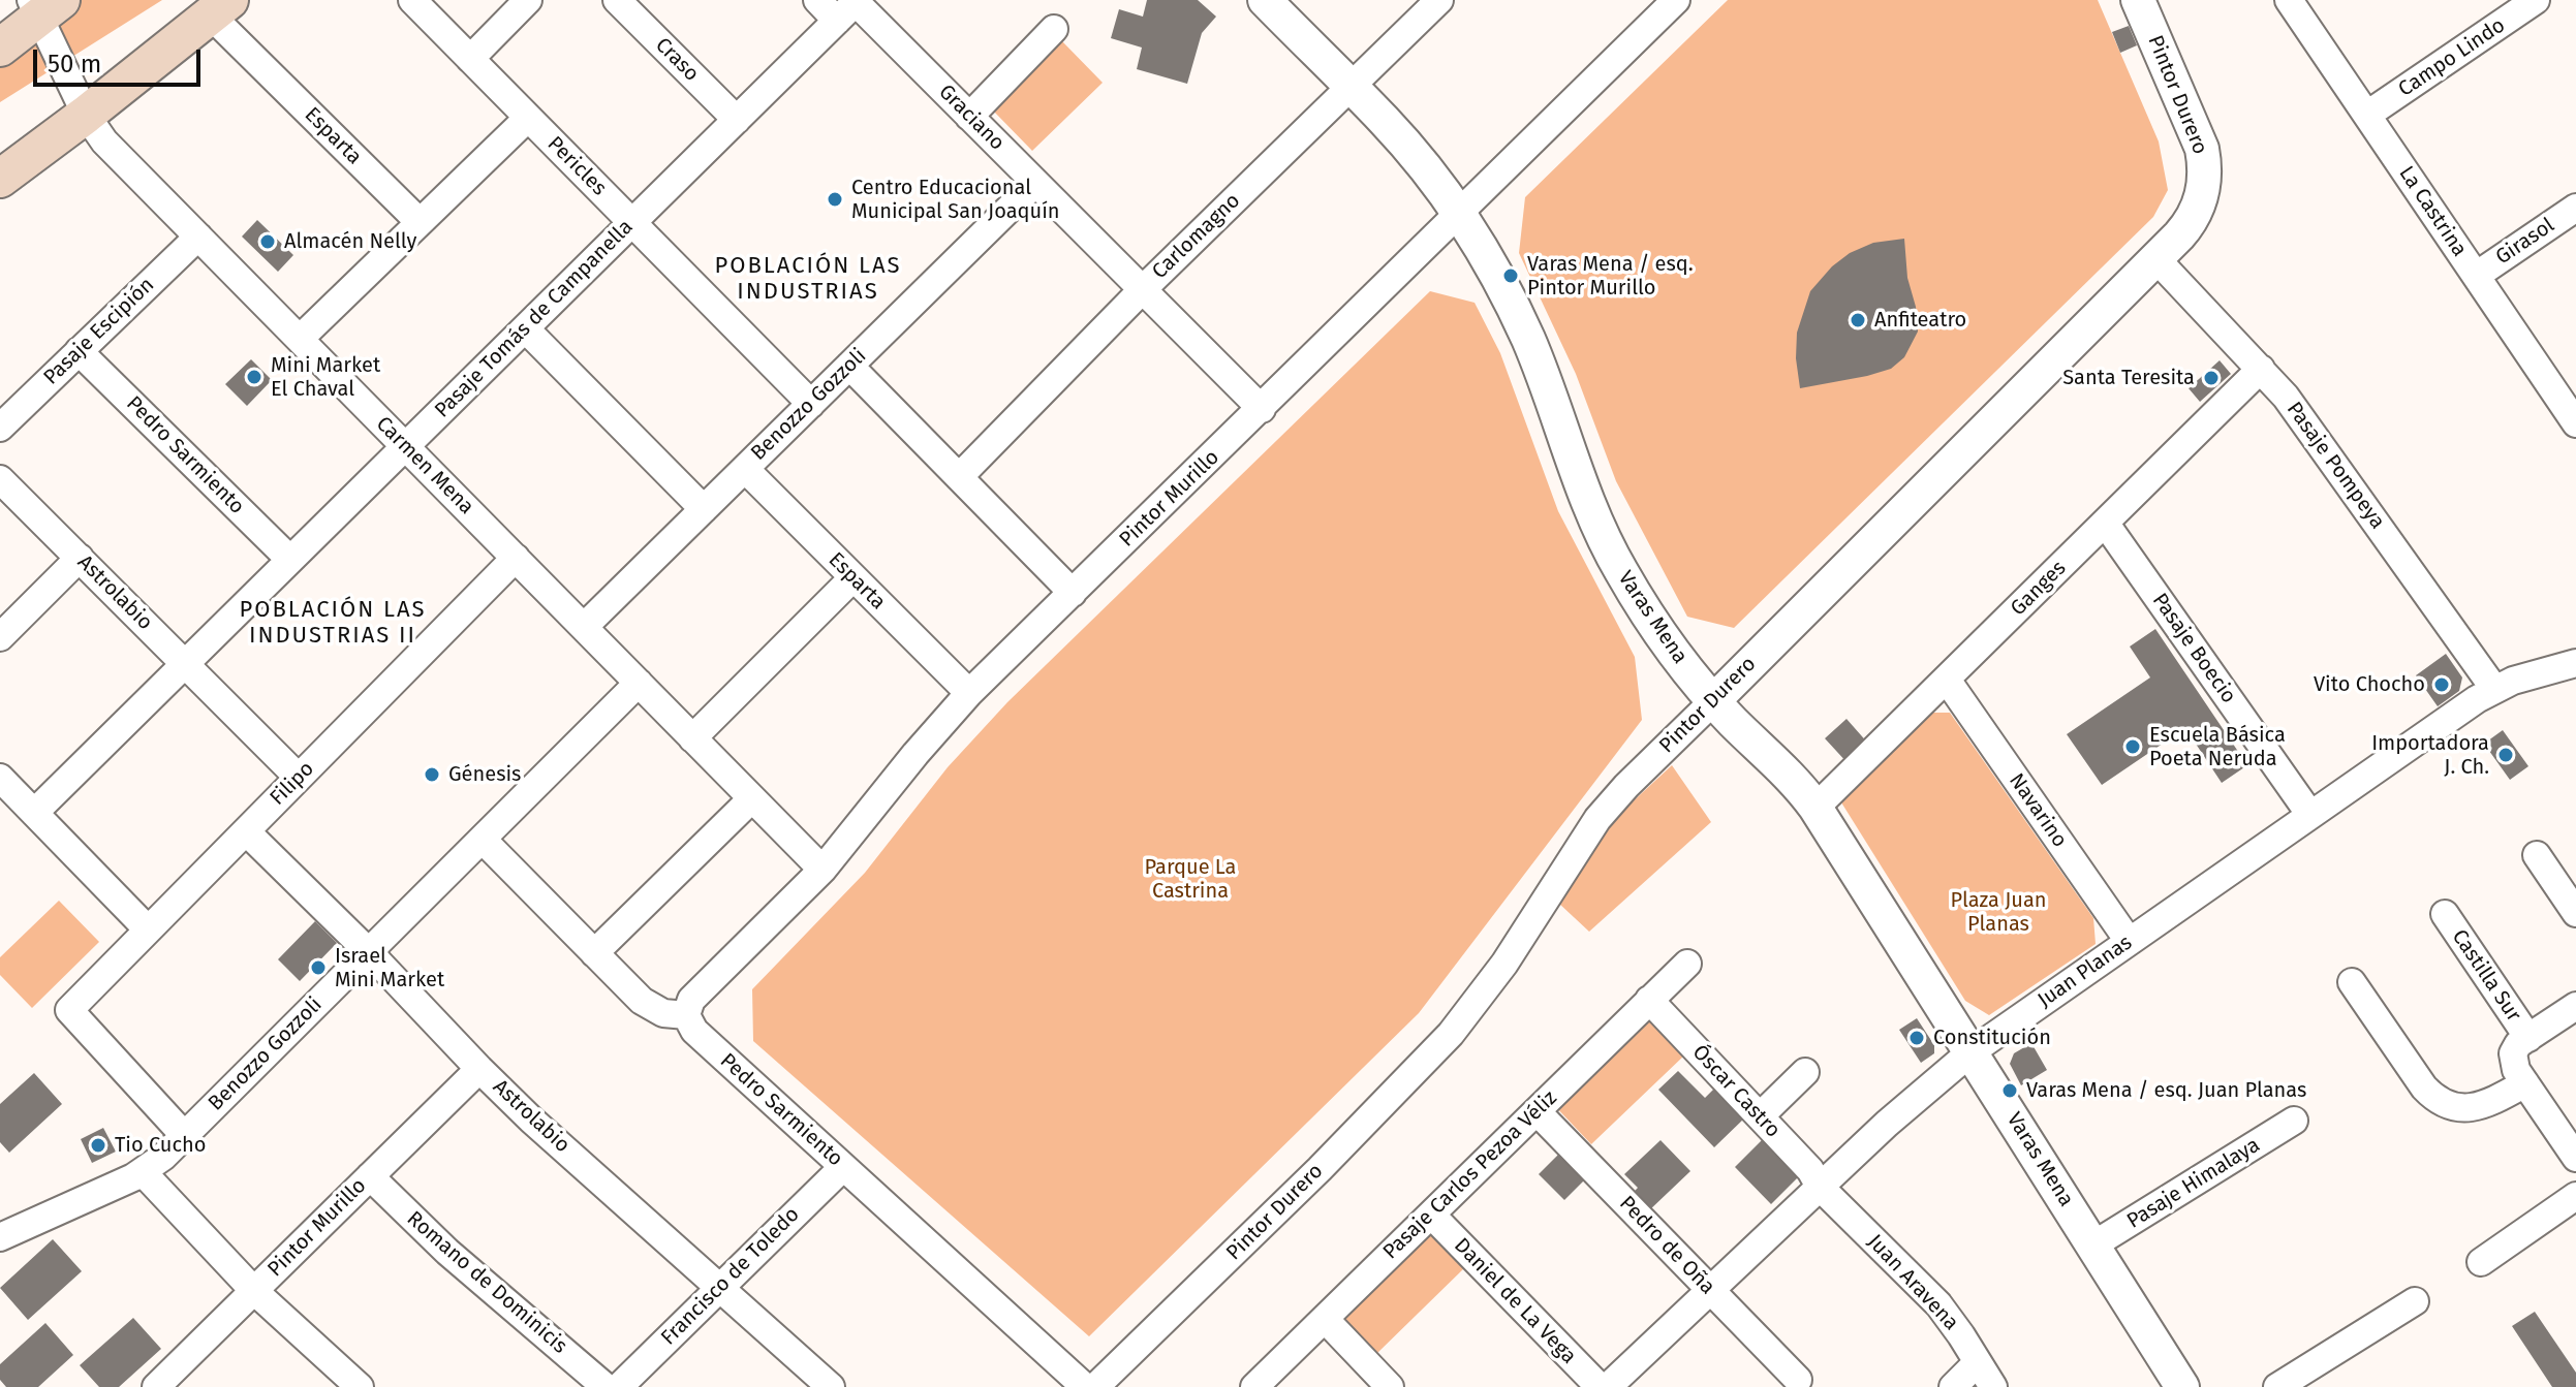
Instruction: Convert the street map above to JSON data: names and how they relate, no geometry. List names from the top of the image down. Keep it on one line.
{"streets":{"street":["Campo Lindo","Craso","Pintor Durero","Graciano","Esparta","Pericles","La Castrina","Carlomagno","Girasol","Pasaje Tomás de Campanella","Pasaje Escipión","Benozzo Gozzoli","Pedro Sarmiento","Carmen Mena","Pasaje Pompeya","Pintor Murillo","Ganges","Astrolabio","Varas Mena","Pasaje Boecio","Filipo","Navarino","Juan Planas","Castilla Sur","Óscar Castro","Pasaje Carlos Pezoa Véliz","Pasaje Himalaya","Pedro de Oña","Francisco de Toledo","Romano de Dominicis","Juan Aravena","Daniel de La Vega"]},"crossings":[["Campo Lindo","La Castrina"],["Craso","Pasaje Tomás de Campanella"],["Pintor Durero","Pasaje Pompeya"],["Pintor Durero","Varas Mena"],["Graciano","Carlomagno"],["Graciano","Pasaje Tomás de Campanella"],["Graciano","Benozzo Gozzoli"],["Graciano","Pintor Murillo"],["Esparta","Benozzo Gozzoli"],["Esparta","Pintor Murillo"],["Pericles","Pasaje Tomás de Campanella"],["Pericles","Benozzo Gozzoli"],["La Castrina","Girasol"],["Carlomagno","Varas Mena"],["Pasaje Tomás de Campanella","Pedro Sarmiento"],["Pasaje Tomás de Campanella","Carmen Mena"],["Pasaje Tomás de Campanella","Astrolabio"],["Pasaje Escipión","Pedro Sarmiento"],["Pasaje Escipión","Carmen Mena"],["Benozzo Gozzoli","Carmen Mena"],["Benozzo Gozzoli","Astrolabio"],["Benozzo Gozzoli","Filipo"],["Pedro Sarmiento","Pintor Murillo"],["Pedro Sarmiento","Francisco de Toledo"],["Carmen Mena","Pintor Murillo"],["Carmen Mena","Filipo"],["Pasaje Pompeya","Ganges"],["Pasaje Pompeya","Juan Planas"],["Pintor Murillo","Astrolabio"],["Pintor Murillo","Varas Mena"],["Pintor Murillo","Romano de Dominicis"],["Ganges","Varas Mena"],["Ganges","Pasaje Boecio"],["Ganges","Navarino"],["Astrolabio","Filipo"],["Astrolabio","Francisco de Toledo"],["Varas Mena","Juan Planas"],["Varas Mena","Pasaje Himalaya"],["Pasaje Boecio","Juan Planas"],["Navarino","Juan Planas"],["Juan Planas","Óscar Castro"],["Juan Planas","Pedro de Oña"],["Juan Planas","Juan Aravena"],["Óscar Castro","Pasaje Carlos Pezoa Véliz"],["Óscar Castro","Juan Aravena"],["Pasaje Carlos Pezoa Véliz","Pedro de Oña"],["Pasaje Carlos Pezoa Véliz","Daniel de La Vega"]],"districts":["POBLACIÓN LAS INDUSTRIAS","POBLACIÓN LAS INDUSTRIAS II"],"parks":["Parque La Castrina","Plaza Juan Planas"],"places":["Centro Educacional Municipal San Joaquín","Almacén Nelly","Varas Mena / esq. Pintor Murillo","Anfiteatro","Mini Market El Chaval","Santa Teresita","Vito Chocho","Escuela Básica Poeta Neruda","Importadora J. Ch.","Génesis","Israel Mini Market","Constitución","Varas Mena / esq. Juan Planas","Tio Cucho"],"scale_bar":"50 m"}
